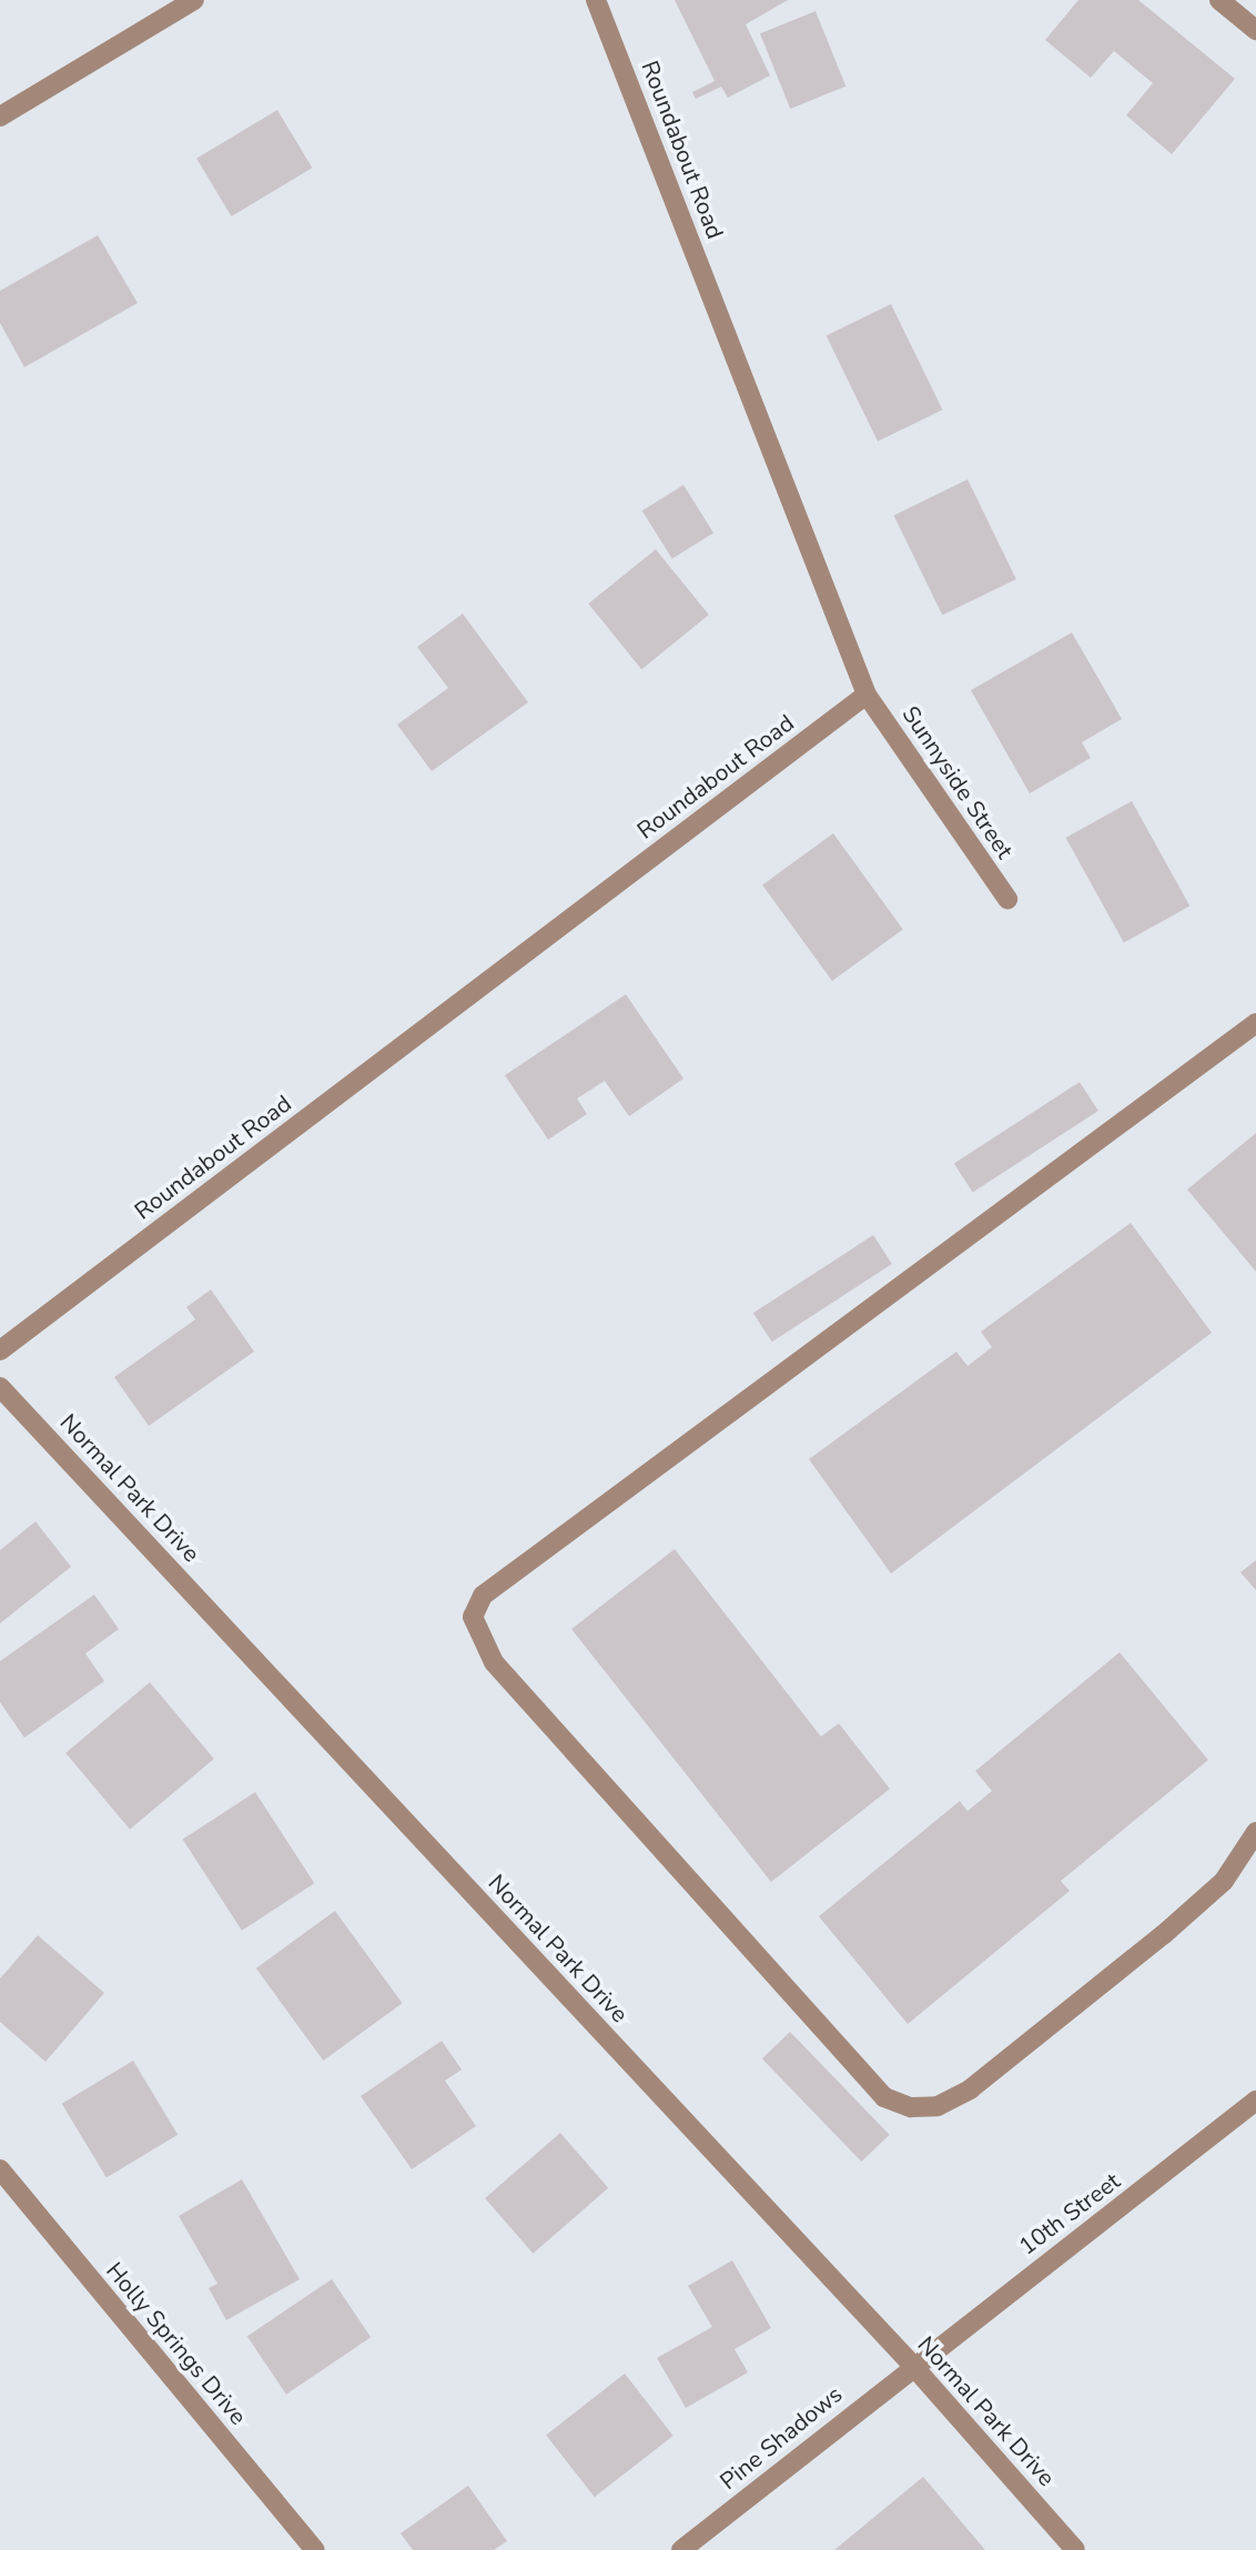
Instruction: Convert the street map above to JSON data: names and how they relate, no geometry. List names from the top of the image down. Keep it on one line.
{"streets":{"street":["Roundabout Road","Sunnyside Street","Normal Park Drive","10th Street","Holly Springs Drive","Pine Shadows"]},"crossings":[["Roundabout Road","Sunnyside Street"],["Normal Park Drive","10th Street"],["Normal Park Drive","Pine Shadows"],["10th Street","Pine Shadows"]]}
